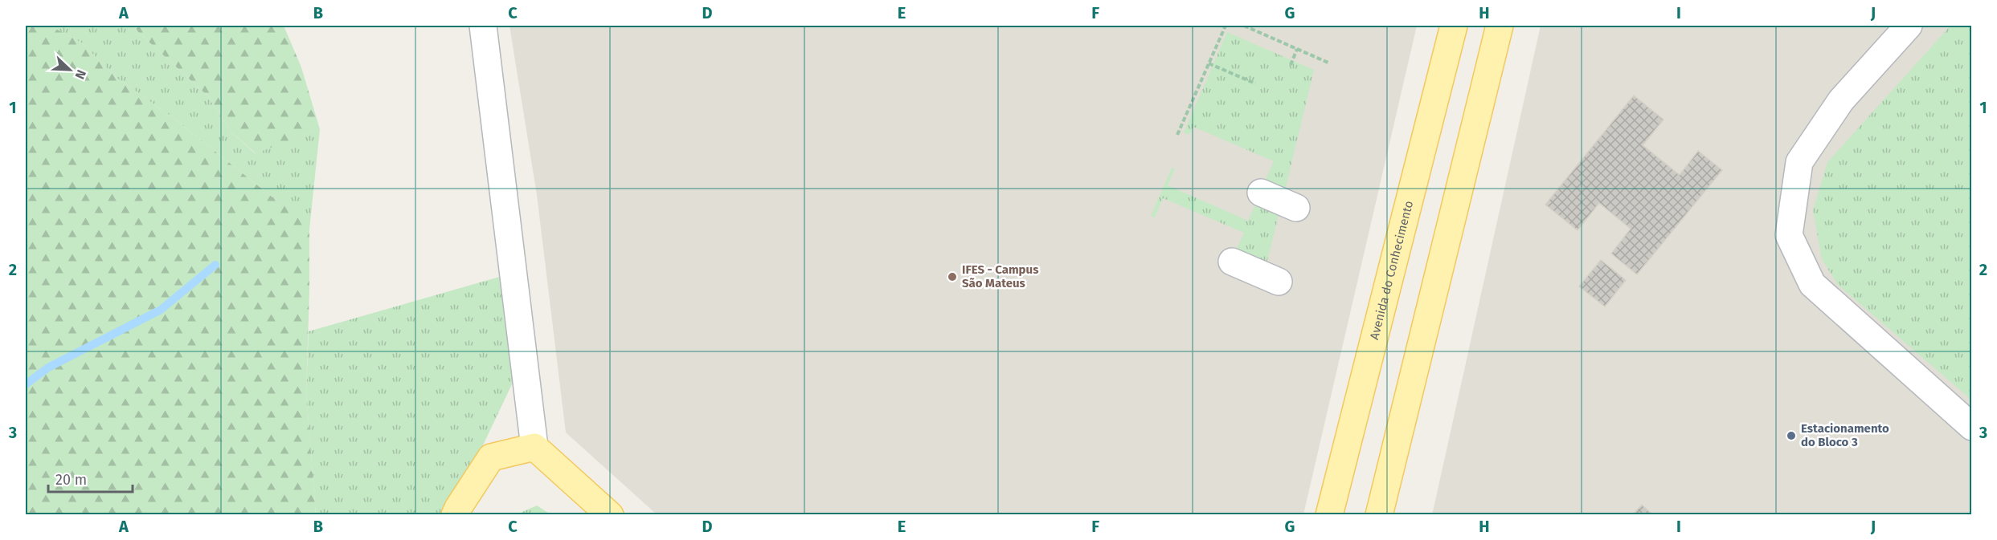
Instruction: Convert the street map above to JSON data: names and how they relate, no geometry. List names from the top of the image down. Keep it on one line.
{"streets":{"main road":["Avenida do Conhecimento"]},"places":["IFES - Campus São Mateus","Estacionamento do Bloco 3"],"scale_bar":"20 m","north":"bottom right","grid":{"columns":["A","B","C","D","E","F","G","H","I","J"],"rows":["1","2","3"]}}
